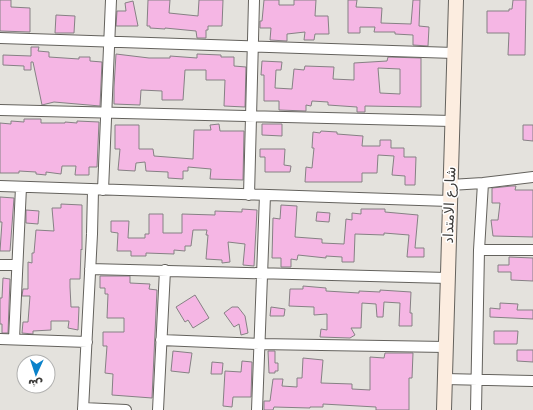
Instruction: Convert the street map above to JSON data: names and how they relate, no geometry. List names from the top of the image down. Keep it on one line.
{"streets":{"street":["شارع الامتداد"]},"north":"bottom"}
